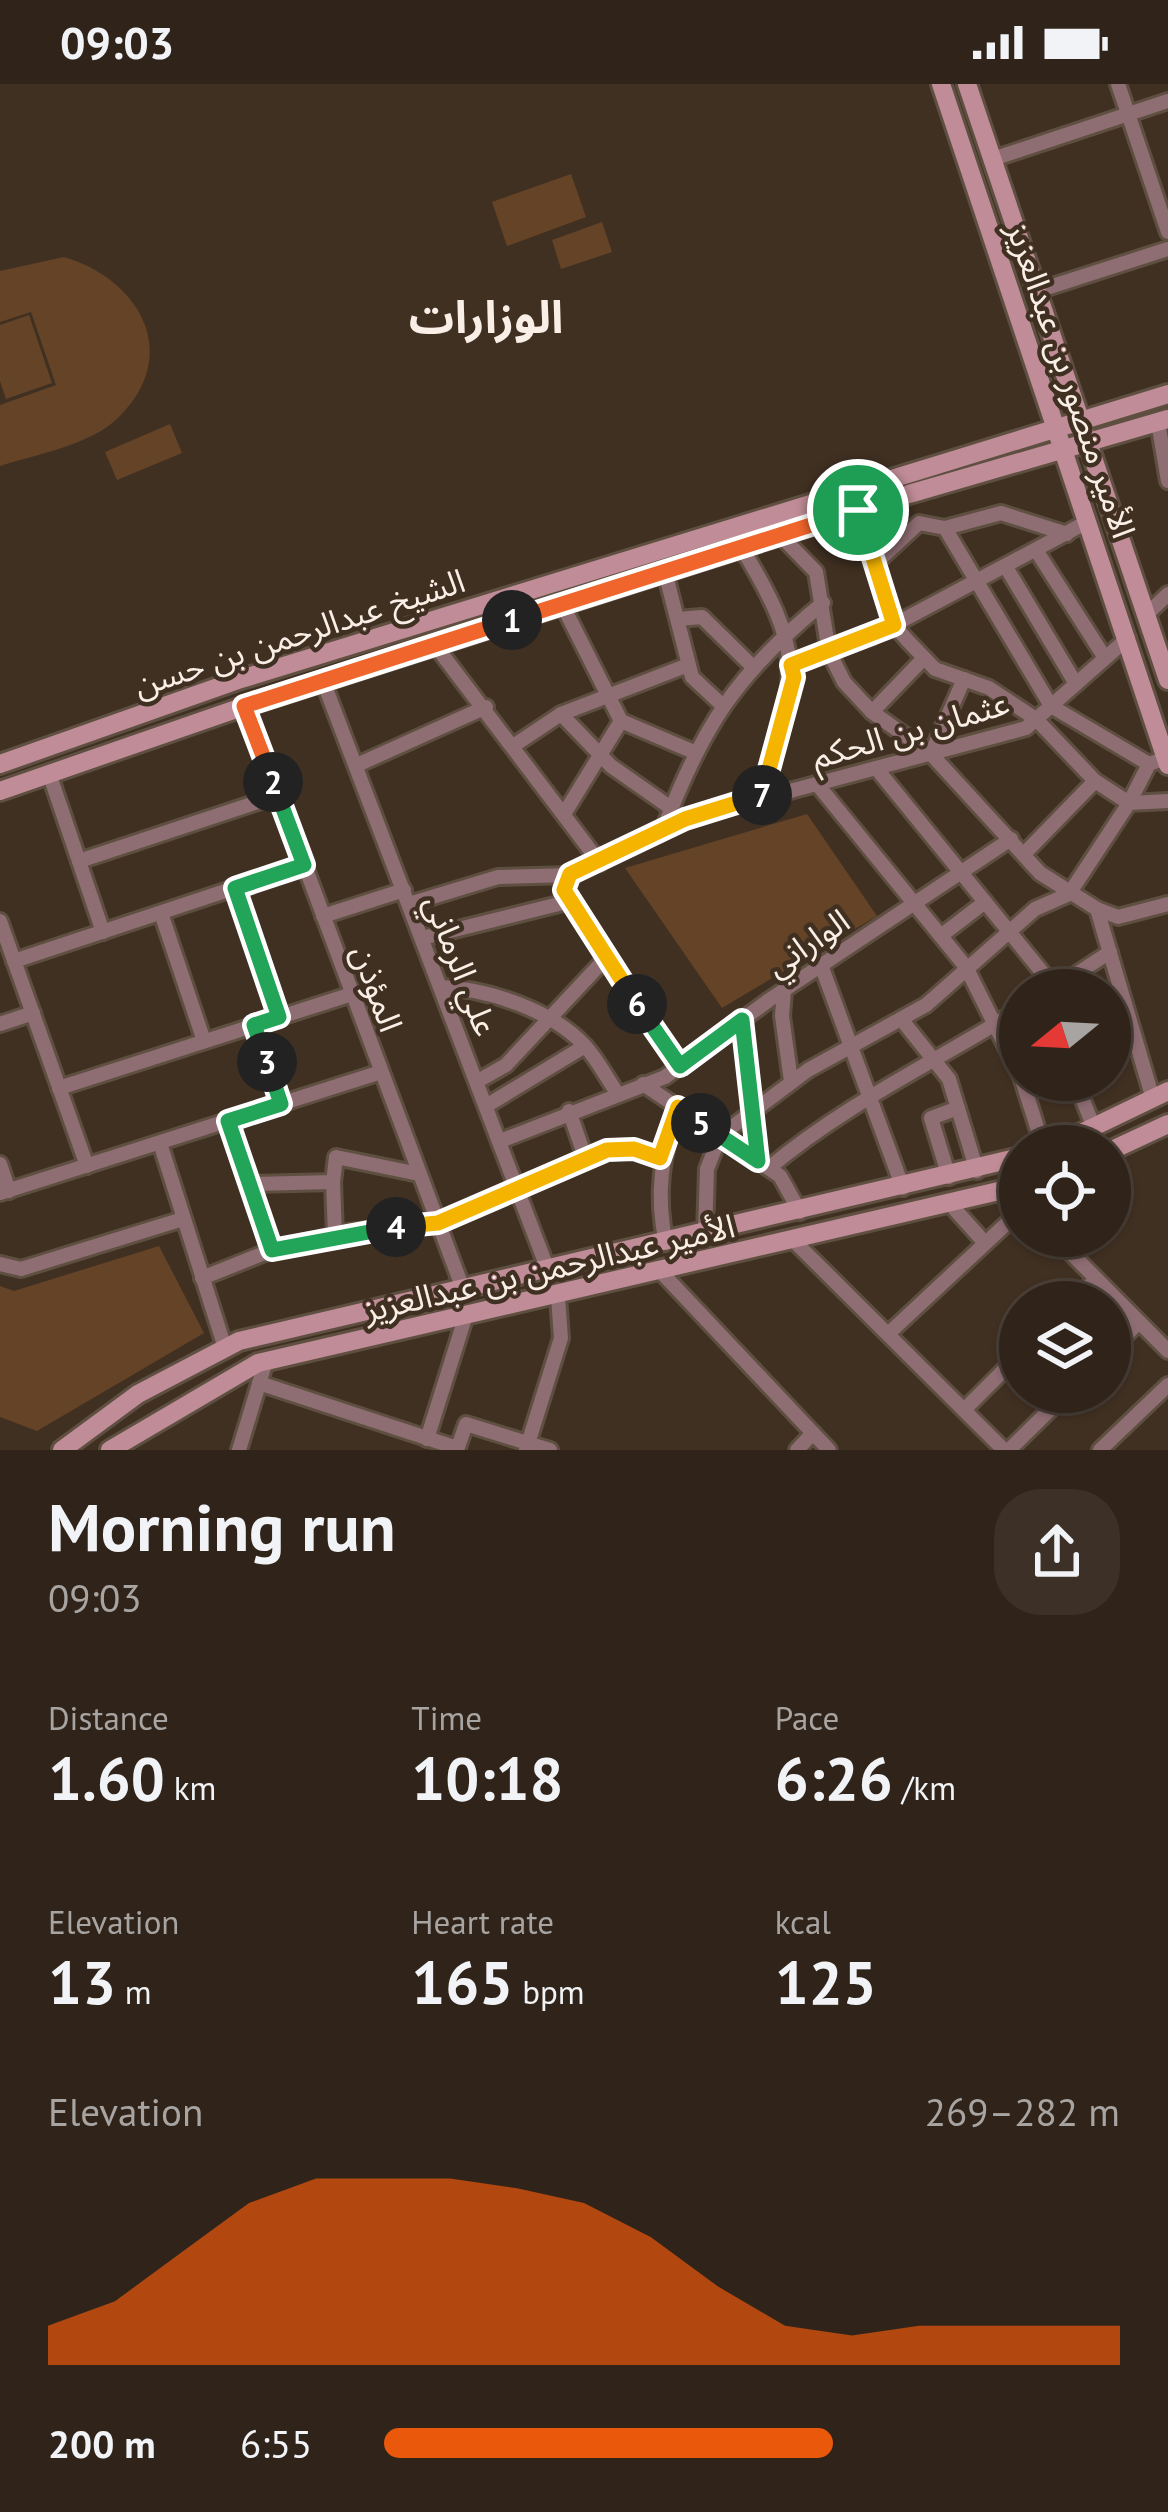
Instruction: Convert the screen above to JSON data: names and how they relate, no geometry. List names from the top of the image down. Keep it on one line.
{"streets":{"street":["الأمير منصور بن عبدالعزيز","الشيخ عبدالرحمن بن حسن","عثمان بن الحكم","الواراني","علي الرماني","المؤذن","الأمير عبدالرحمن بن عبدالعزيز"]},"crossings":[["الأمير منصور بن عبدالعزيز","الشيخ عبدالرحمن بن حسن"],["الأمير منصور بن عبدالعزيز","عثمان بن الحكم"],["الشيخ عبدالرحمن بن حسن","علي الرماني"],["الشيخ عبدالرحمن بن حسن","المؤذن"],["عثمان بن الحكم","علي الرماني"],["عثمان بن الحكم","المؤذن"],["الواراني","علي الرماني"],["علي الرماني","الأمير عبدالرحمن بن عبدالعزيز"],["المؤذن","الأمير عبدالرحمن بن عبدالعزيز"]],"districts":["الوزارات"],"north":"left","page":{"status":"09:03","pins":["1","2","7","6","3","5","4"],"heading":["Morning run","09:03"],"stats":[["Distance","1.60 km"],["Time","10:18"],["Pace","6:26 /km"],["Elevation","13 m"],["Heart rate","165 bpm"],["kcal","125"]],"chart":["Elevation","269–282 m"],"list":[{"name":"200 m","note":"6:55"}]}}
